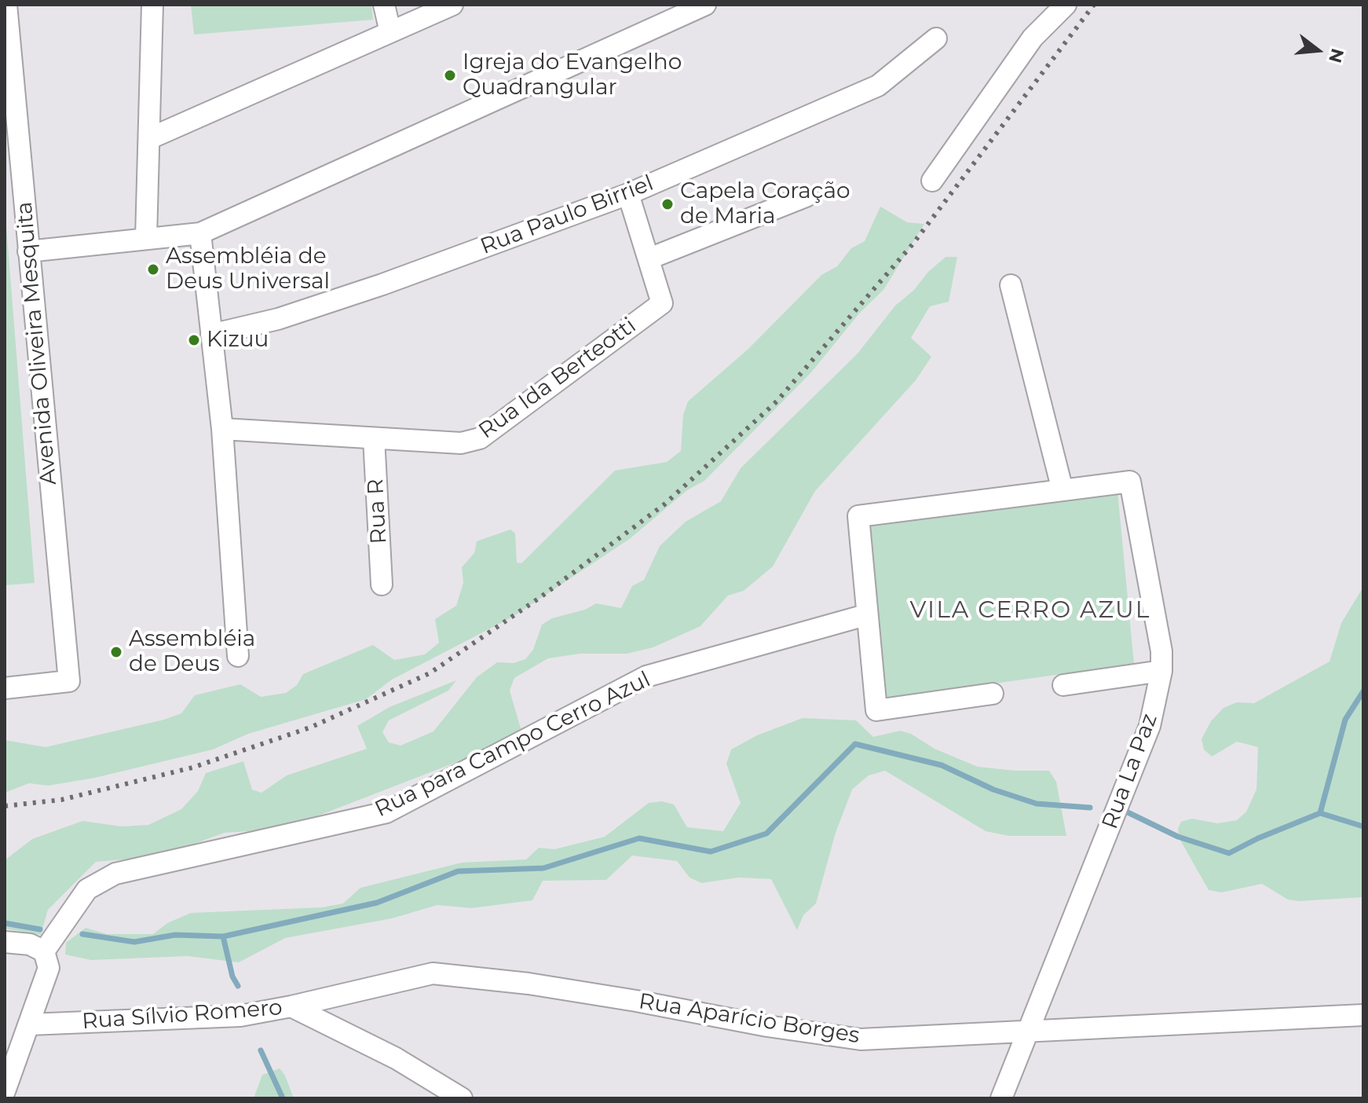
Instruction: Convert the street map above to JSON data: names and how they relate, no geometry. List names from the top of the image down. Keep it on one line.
{"streets":{"street":["Rua Paulo Birriel","Avenida Oliveira Mesquita","Rua Ida Berteotti","Rua R","Rua para Campo Cerro Azul","Rua La Paz","Rua Sílvio Romero","Rua Aparício Borges"]},"crossings":[["Rua Paulo Birriel","Rua Ida Berteotti"],["Rua Ida Berteotti","Rua R"],["Rua La Paz","Rua Aparício Borges"],["Rua Sílvio Romero","Rua Aparício Borges"]],"districts":["VILA CERRO AZUL"],"places":["Igreja do Evangelho Quadrangular","Capela Coração de Maria","Assembléia de Deus Universal","Kizuu","Assembléia de Deus"],"north":"right"}
